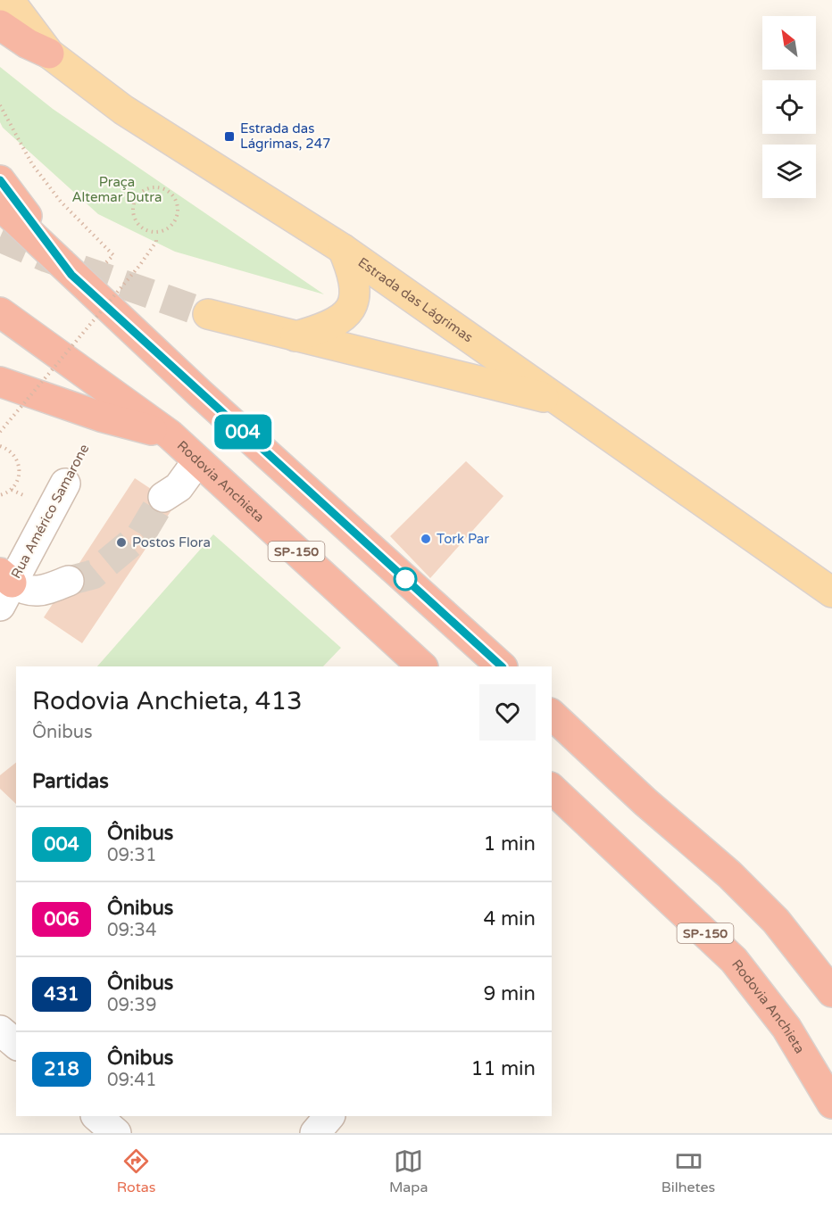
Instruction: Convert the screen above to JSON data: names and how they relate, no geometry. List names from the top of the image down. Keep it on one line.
{"streets":{"highway":["Rodovia Anchieta","SP-150"],"main road":["Estrada das Lágrimas"],"street":["Rua Américo Samarone"]},"parks":["Praça Altemar Dutra"],"places":{"transit":["Estrada das Lágrimas, 247"],"other":["Tork Par","Postos Flora"]},"lines":["bus line 004"],"north":"top left","page":{"on_map":"004","heading":[["Rodovia Anchieta, 413","Ônibus"],"Partidas"],"list":[{"mark":"004","name":"Ônibus","note":"09:31","value":"1 min"},{"mark":"006","name":"Ônibus","note":"09:34","value":"4 min"},{"mark":"431","name":"Ônibus","note":"09:39","value":"9 min"},{"mark":"218","name":"Ônibus","note":"09:41","value":"11 min"}],"tabs":["Rotas","Mapa","Bilhetes"]}}
